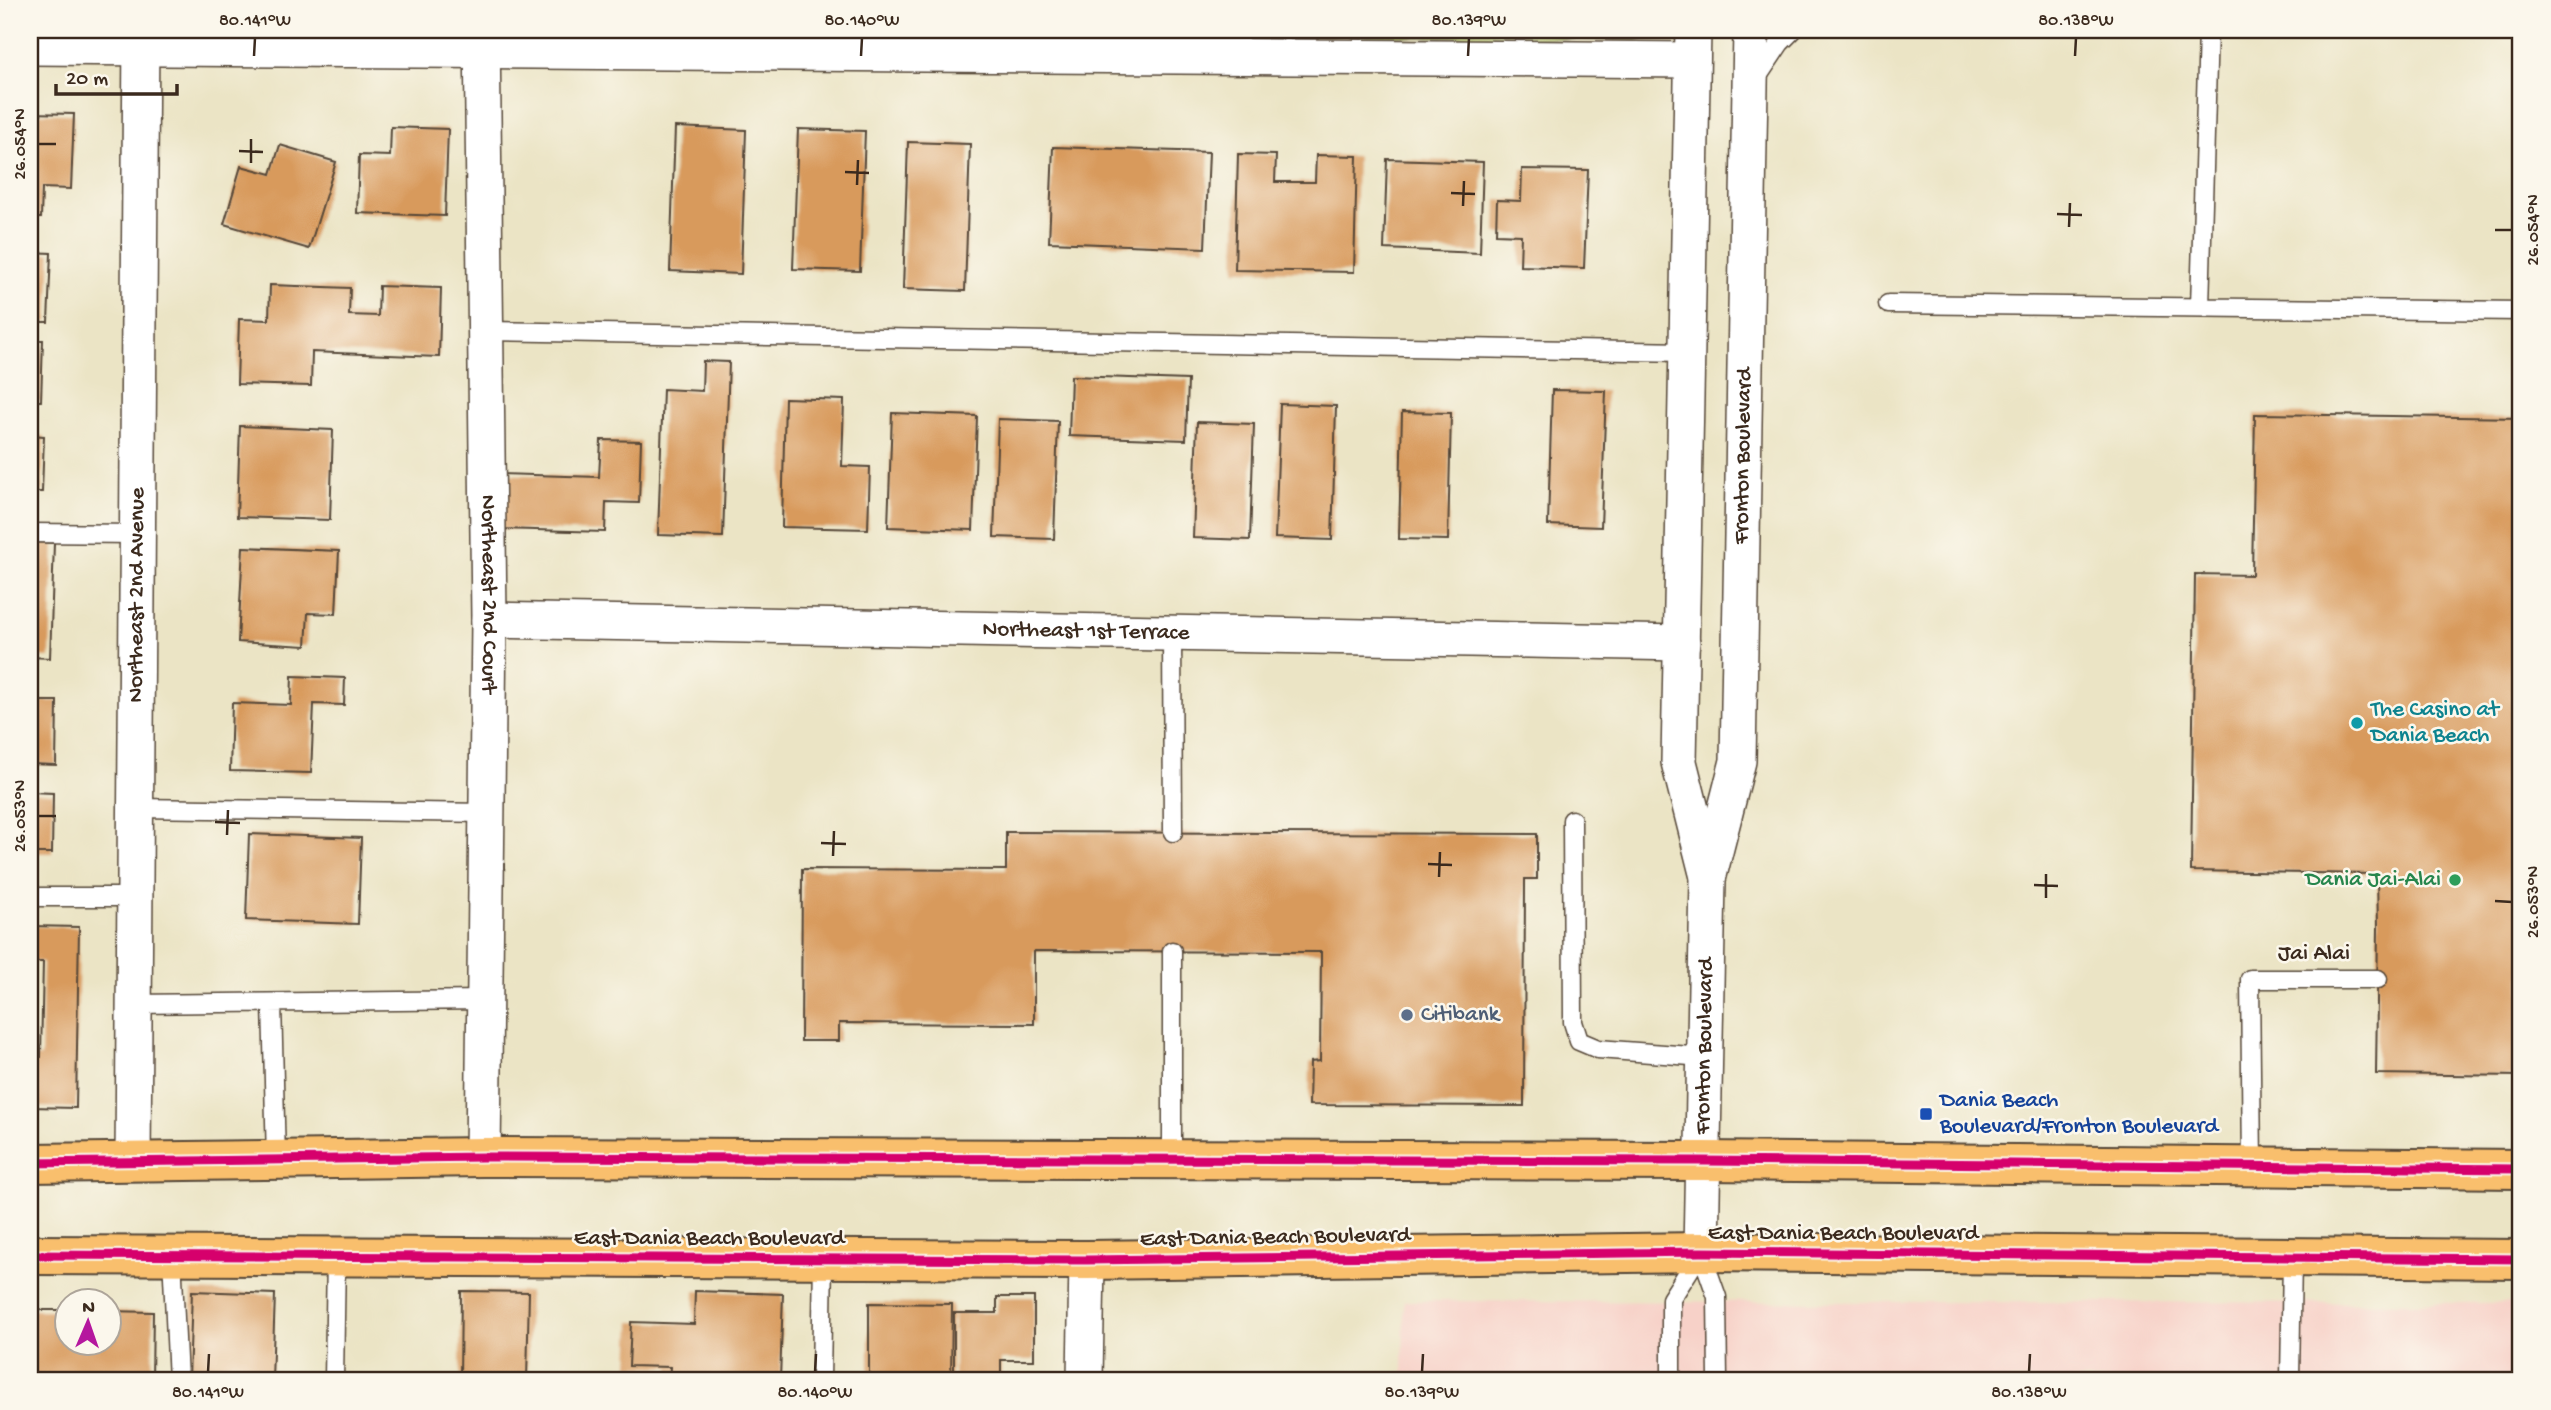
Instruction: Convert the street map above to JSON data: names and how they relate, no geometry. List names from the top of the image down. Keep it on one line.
{"streets":{"main road":["East Dania Beach Boulevard"],"street":["Fronton Boulevard","Northeast 2nd Court","Northeast 2nd Avenue","Northeast 1st Terrace"],"lane":["Jai Alai"]},"crossings":[["Fronton Boulevard","Northeast 1st Terrace"],["Fronton Boulevard","East Dania Beach Boulevard"],["Northeast 2nd Court","Northeast 1st Terrace"]],"places":{"other":["The Casino at Dania Beach","Dania Jai-Alai","Citibank"],"transit":["Dania Beach Boulevard/Fronton Boulevard"]},"scale_bar":"20 m","north":"top","coordinates":["80.141°W","80.140°W","80.139°W","80.138°W","26.054°N","26.053°N"]}
